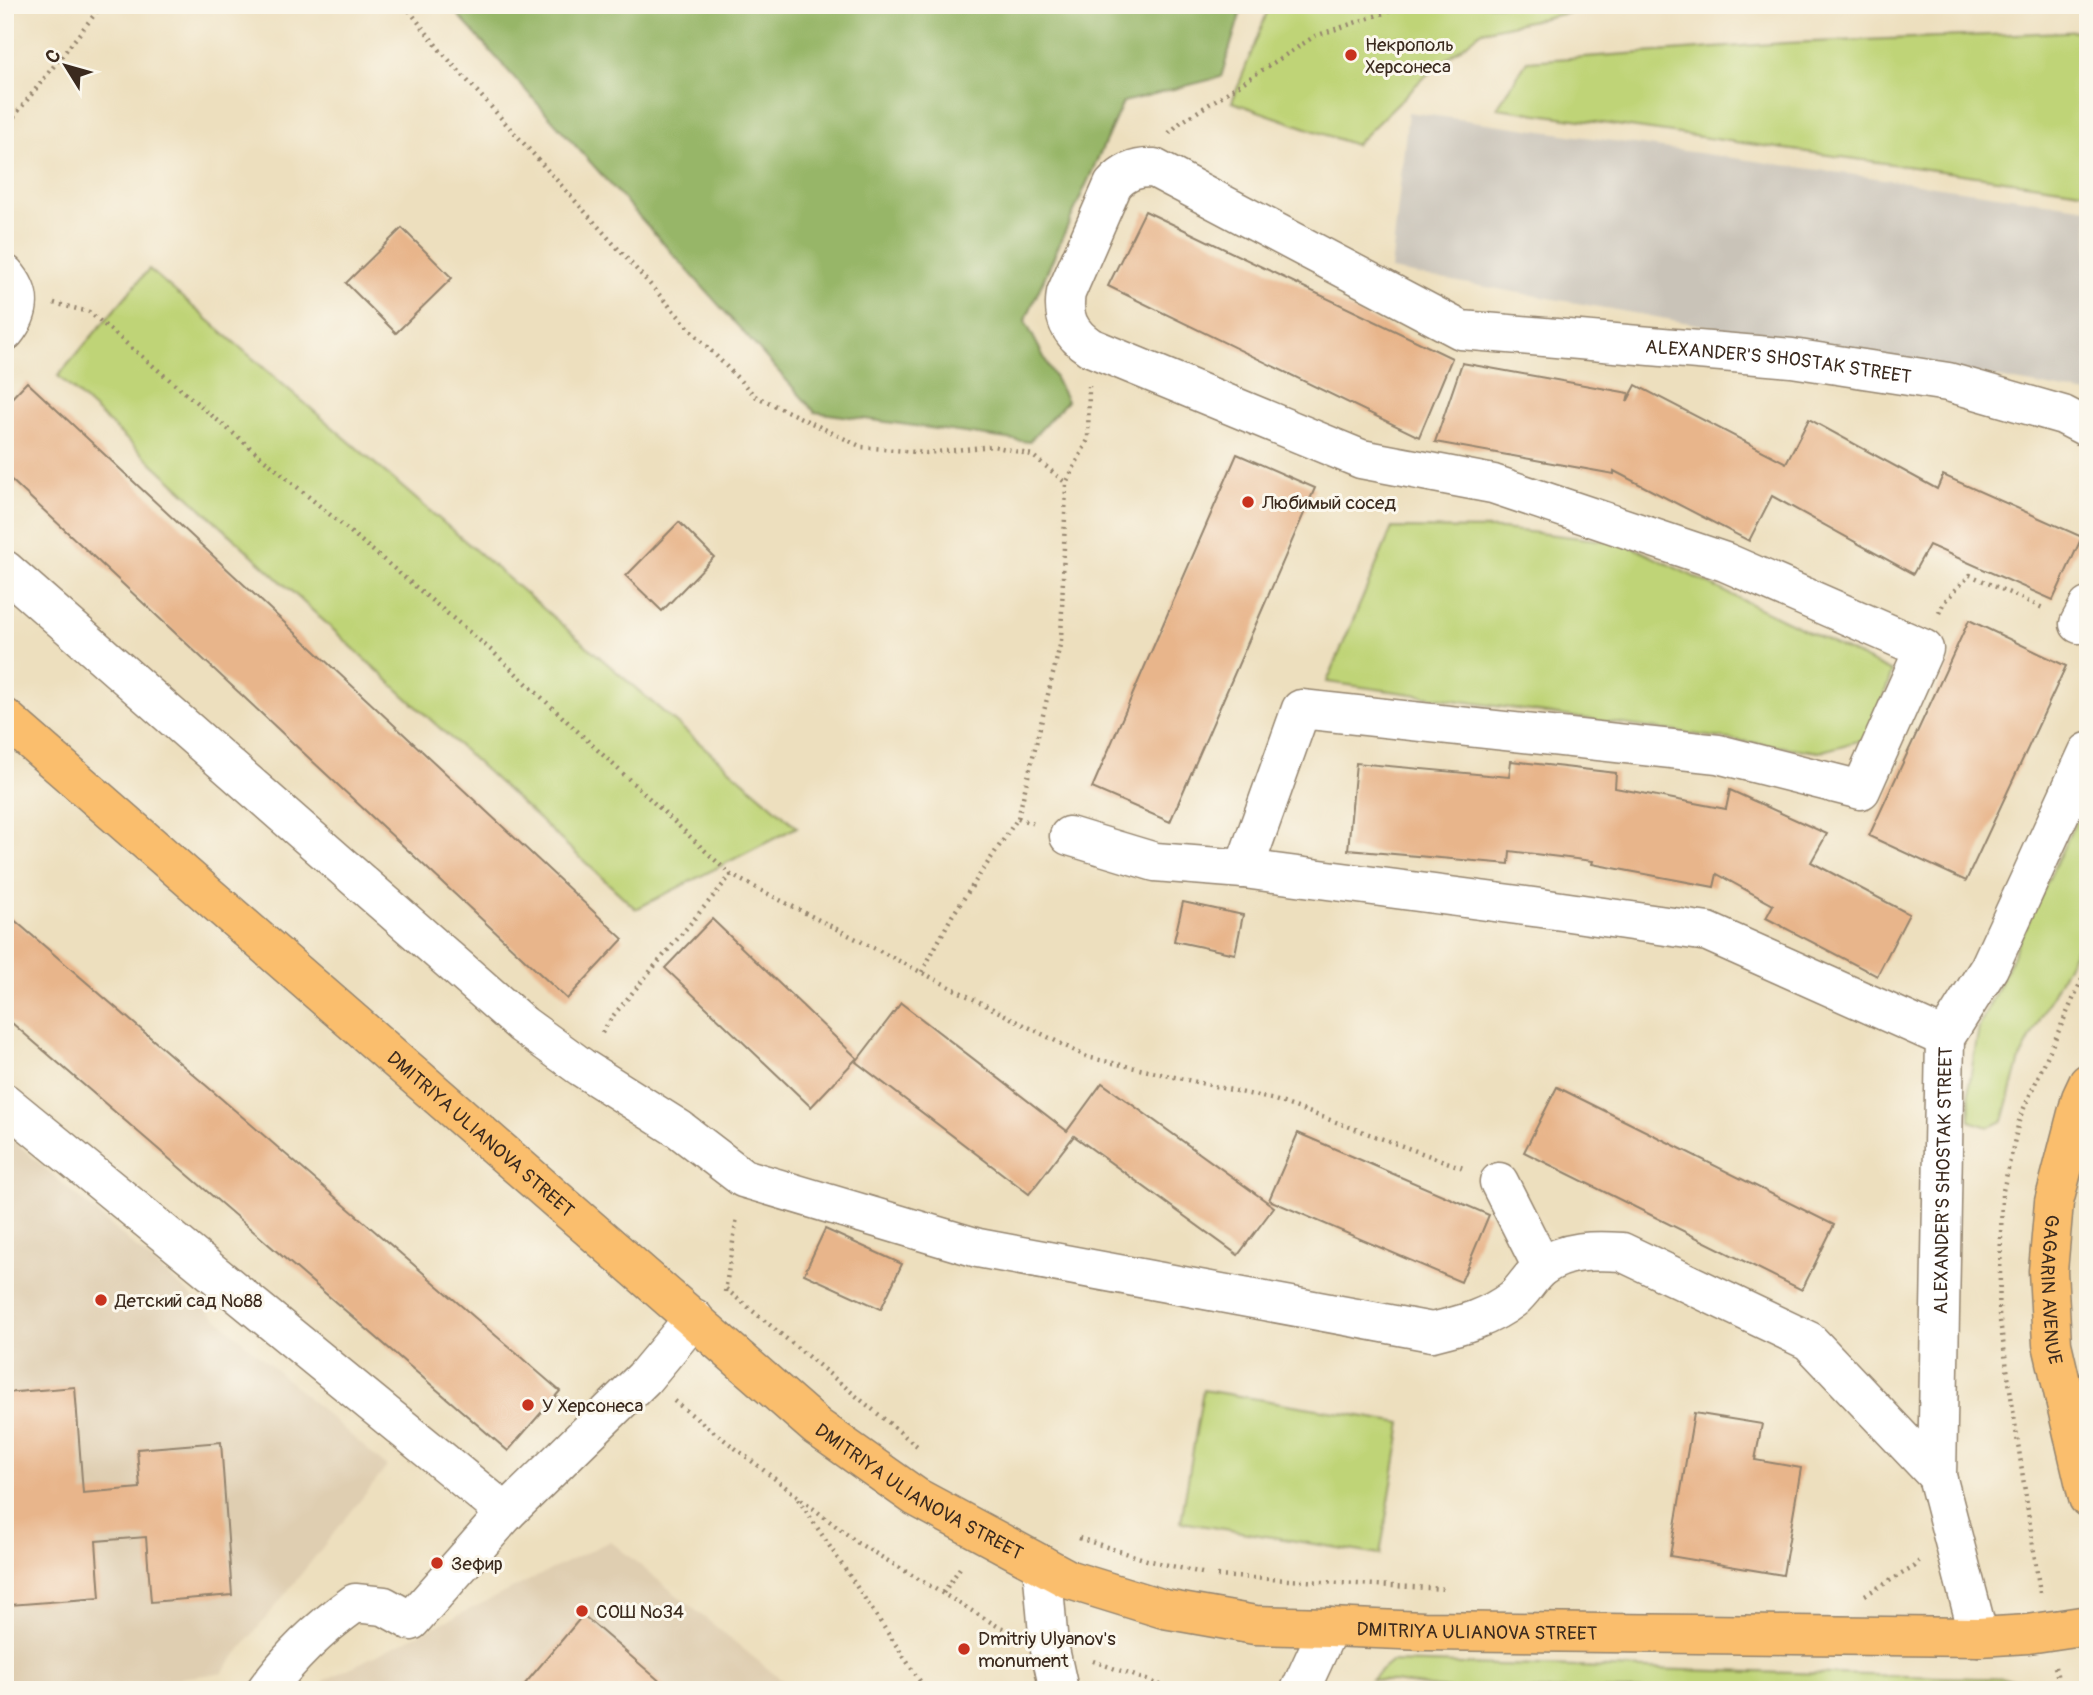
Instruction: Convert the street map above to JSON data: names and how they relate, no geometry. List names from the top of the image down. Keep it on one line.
{"streets":{"main road":["DMITRIYA ULIANOVA STREET","GAGARIN AVENUE"],"street":["ALEXANDER'S SHOSTAK STREET"]},"crossings":[["ALEXANDER'S SHOSTAK STREET","DMITRIYA ULIANOVA STREET"]],"places":["Некрополь Херсонеса","Любимый сосед","Детский сад №88","У Херсонеса","Зефир","СОШ №34","Dmitriy Ulyanov's monument"],"north":"top left"}
